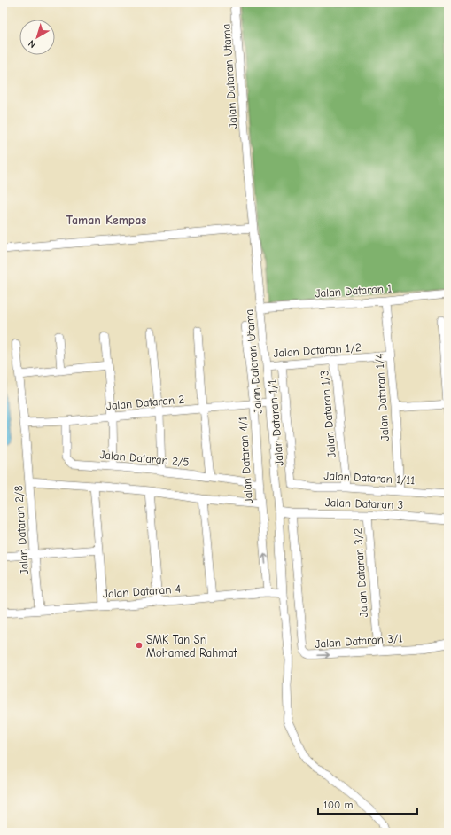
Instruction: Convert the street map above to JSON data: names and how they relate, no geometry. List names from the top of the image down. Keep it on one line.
{"streets":{"street":["Jalan Dataran Utama","Jalan Dataran 1","Jalan Dataran 1/2","Jalan Dataran 1/4","Jalan Dataran 2","Jalan Dataran 1/3","Jalan Dataran 1/1","Jalan Dataran 2/5","Jalan Dataran 4/1","Jalan Dataran 1/11","Jalan Dataran 3","Jalan Dataran 2/8","Jalan Dataran 3/2","Jalan Dataran 4","Jalan Dataran 3/1"]},"crossings":[["Jalan Dataran Utama","Jalan Dataran 1"],["Jalan Dataran Utama","Jalan Dataran 1/2"],["Jalan Dataran Utama","Jalan Dataran 2"],["Jalan Dataran Utama","Jalan Dataran 3"],["Jalan Dataran Utama","Jalan Dataran 4"],["Jalan Dataran 1","Jalan Dataran 1/4"],["Jalan Dataran 1/2","Jalan Dataran 1/4"],["Jalan Dataran 1/2","Jalan Dataran 1/3"],["Jalan Dataran 1/2","Jalan Dataran 1/1"],["Jalan Dataran 1/4","Jalan Dataran 1/11"],["Jalan Dataran 2","Jalan Dataran 2/5"],["Jalan Dataran 2","Jalan Dataran 4/1"],["Jalan Dataran 2","Jalan Dataran 2/8"],["Jalan Dataran 1/3","Jalan Dataran 1/11"],["Jalan Dataran 1/1","Jalan Dataran 1/11"],["Jalan Dataran 2/5","Jalan Dataran 4/1"],["Jalan Dataran 4/1","Jalan Dataran 4"],["Jalan Dataran 3","Jalan Dataran 3/2"],["Jalan Dataran 3","Jalan Dataran 3/1"],["Jalan Dataran 2/8","Jalan Dataran 4"],["Jalan Dataran 3/2","Jalan Dataran 3/1"]],"districts":["Taman Kempas"],"places":["SMK Tan Sri Mohamed Rahmat"],"scale_bar":"100 m","north":"bottom left"}
